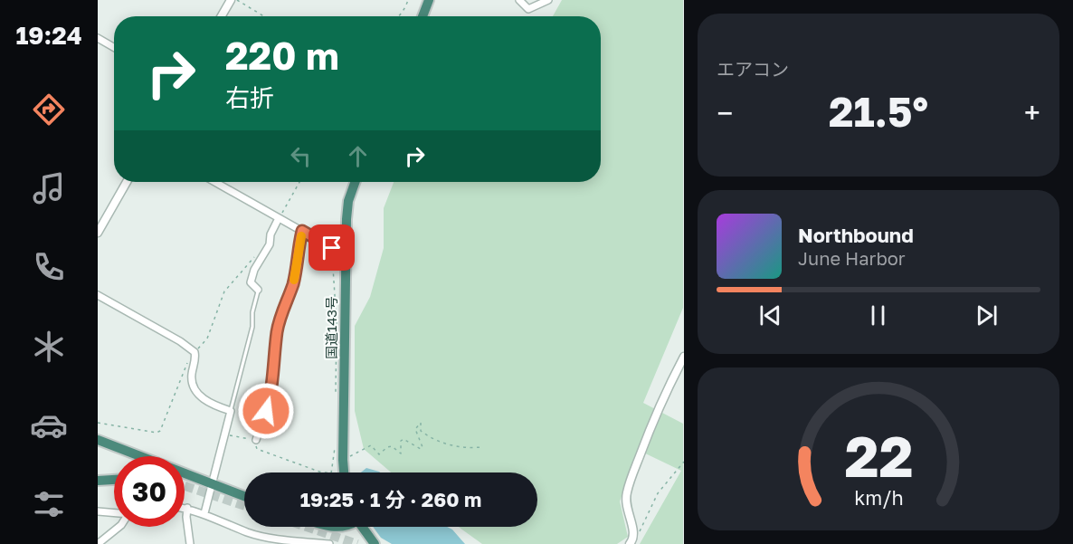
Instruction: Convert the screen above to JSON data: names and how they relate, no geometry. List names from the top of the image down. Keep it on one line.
{"streets":{"highway":["国道143号"]},"page":{"tabs":"19:24","tile":"エアコン","turn":["220 m","右折"],"heat":["−","21.5°","+"],"song":["Northbound","June Harbor"],"limit":"30","trip":"19:25 · 1 分 · 260 m","gauge":["22","km/h"]}}
